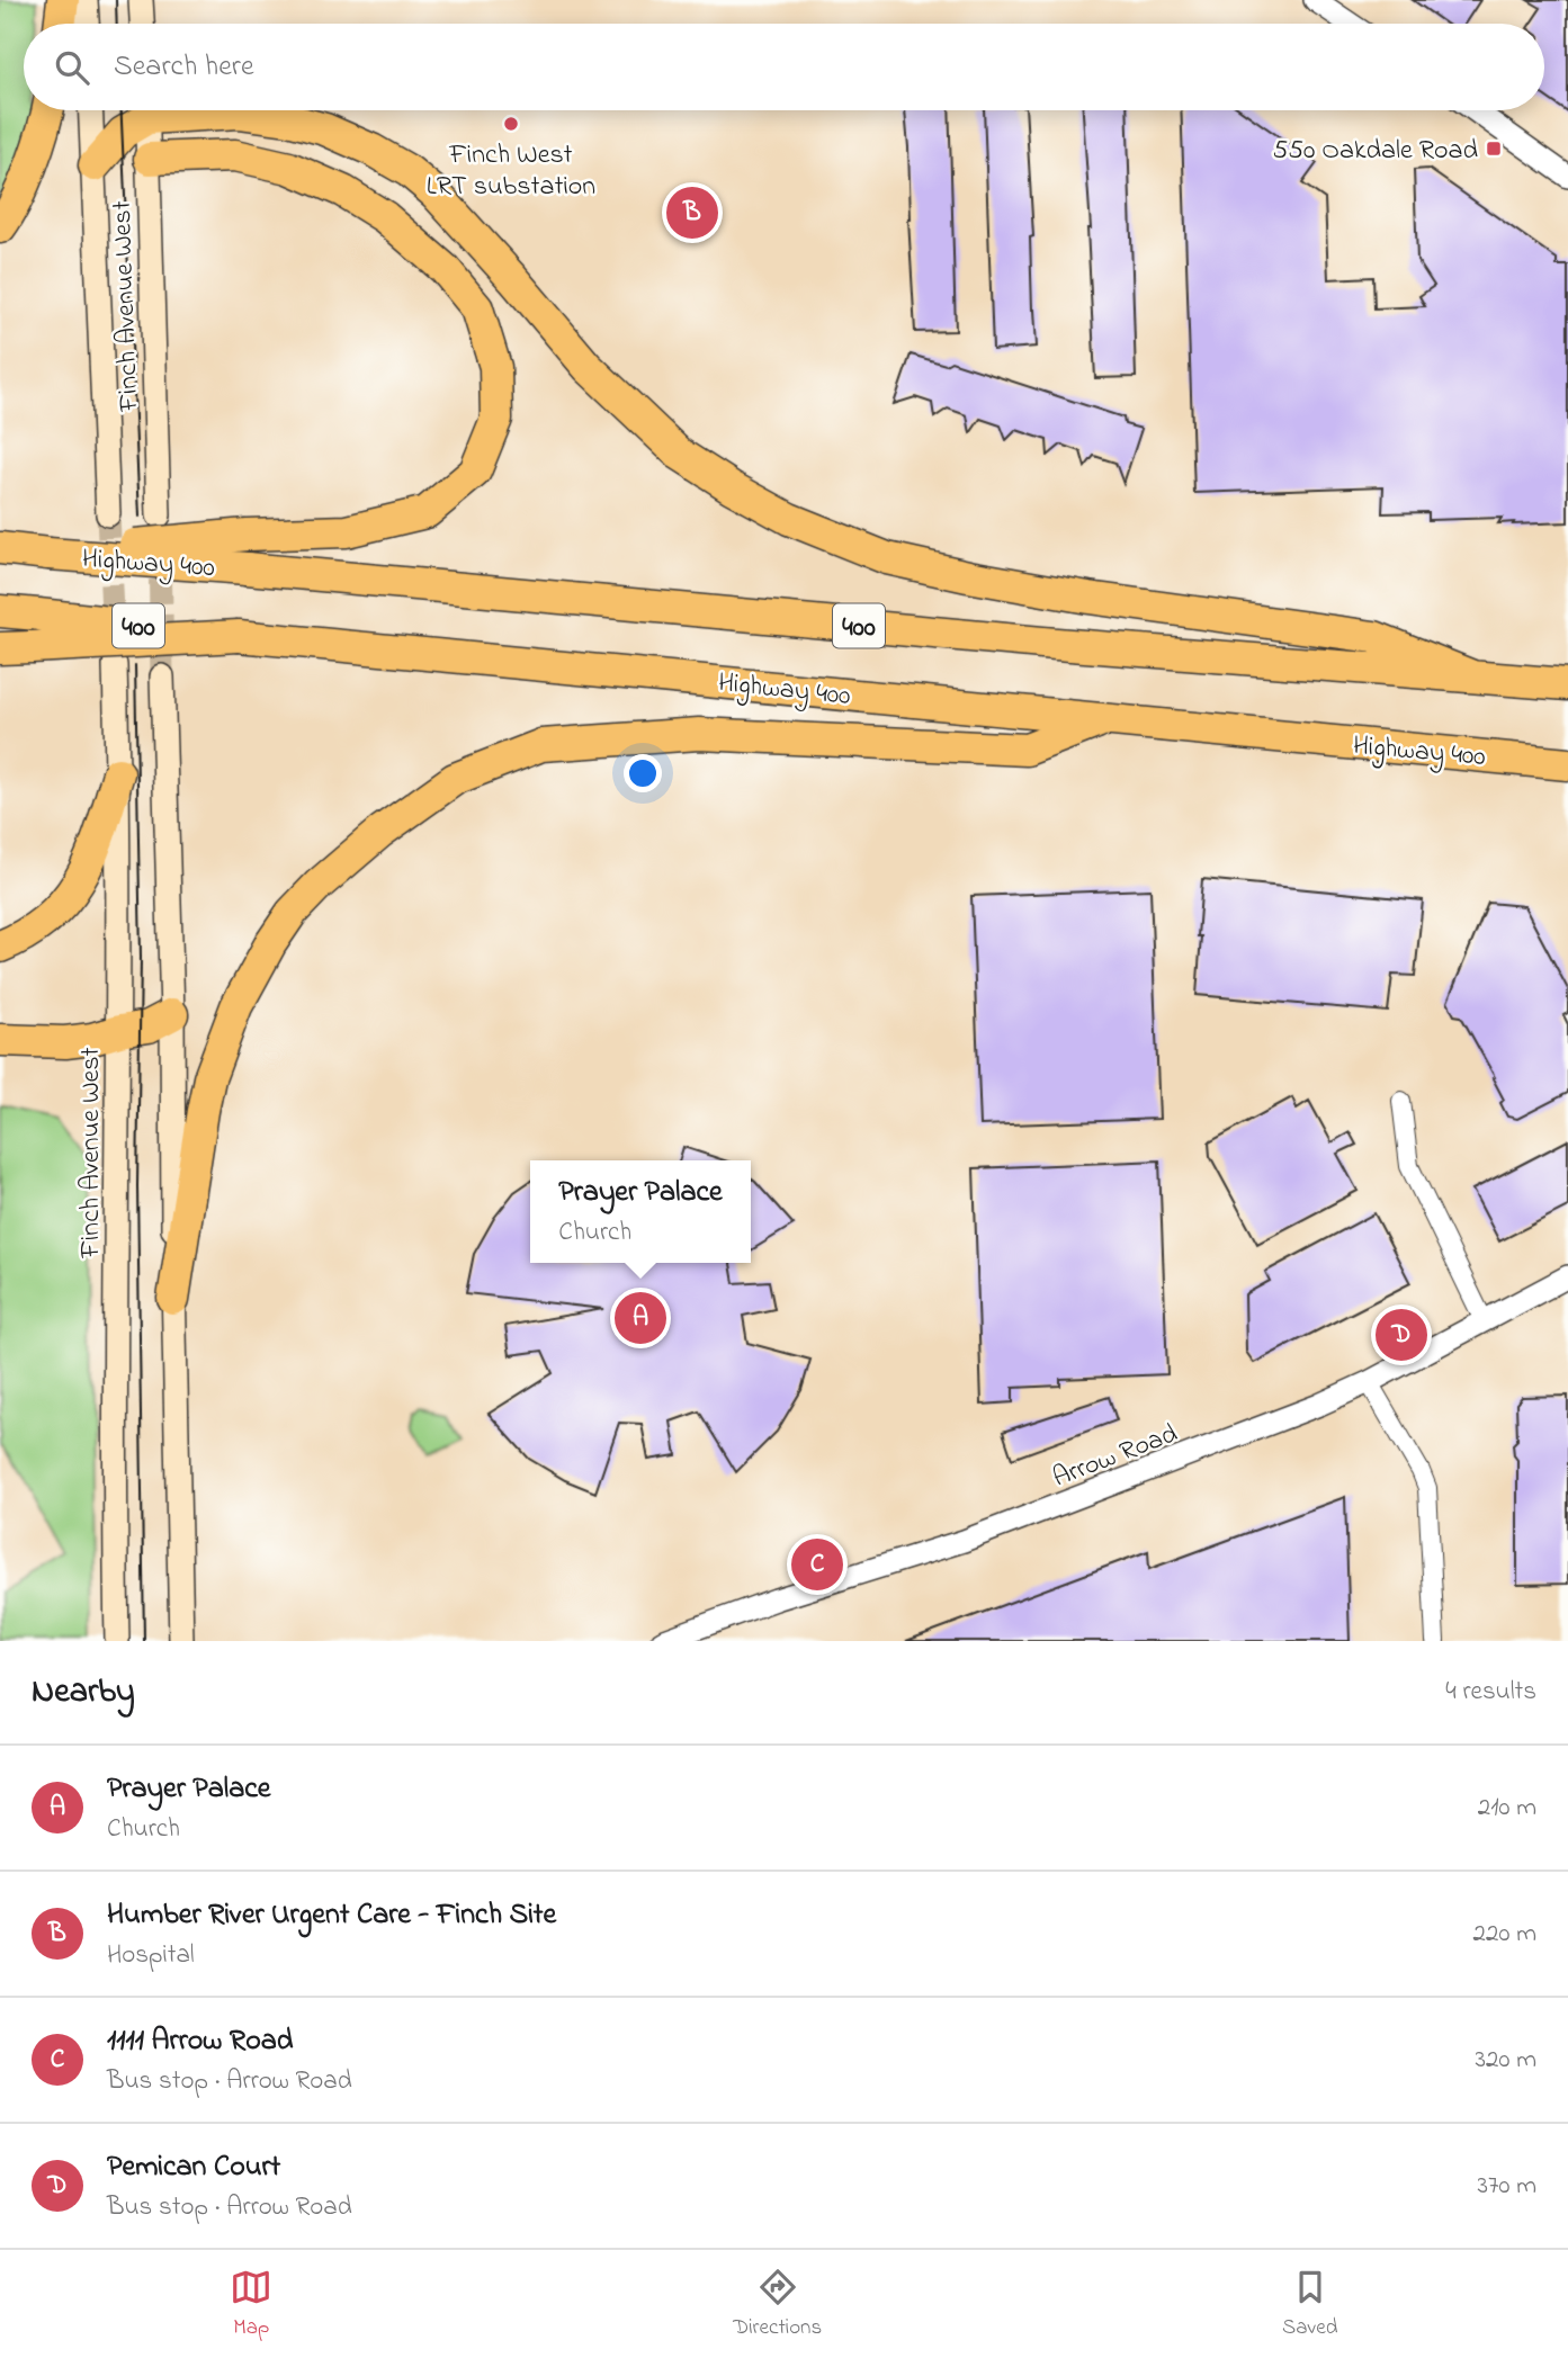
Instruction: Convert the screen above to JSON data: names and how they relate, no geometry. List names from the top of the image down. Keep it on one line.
{"streets":{"highway":["Highway 400","400"],"main road":["Finch Avenue West"],"street":["Arrow Road"]},"places":{"other":["Finch West LRT substation"],"transit":["550 Oakdale Road"]},"page":{"search":"Search here","pins":["B","A","D","C"],"popup":["Prayer Palace","Church"],"heading":["Nearby","4 results"],"list":[{"mark":"A","name":"Prayer Palace","note":"Church","value":"210 m"},{"mark":"B","name":"Humber River Urgent Care - Finch Site","note":"Hospital","value":"220 m"},{"mark":"C","name":"1111 Arrow Road","note":"Bus stop · Arrow Road","value":"320 m"},{"mark":"D","name":"Pemican Court","note":"Bus stop · Arrow Road","value":"370 m"}],"nav":["Map","Directions","Saved"]}}
